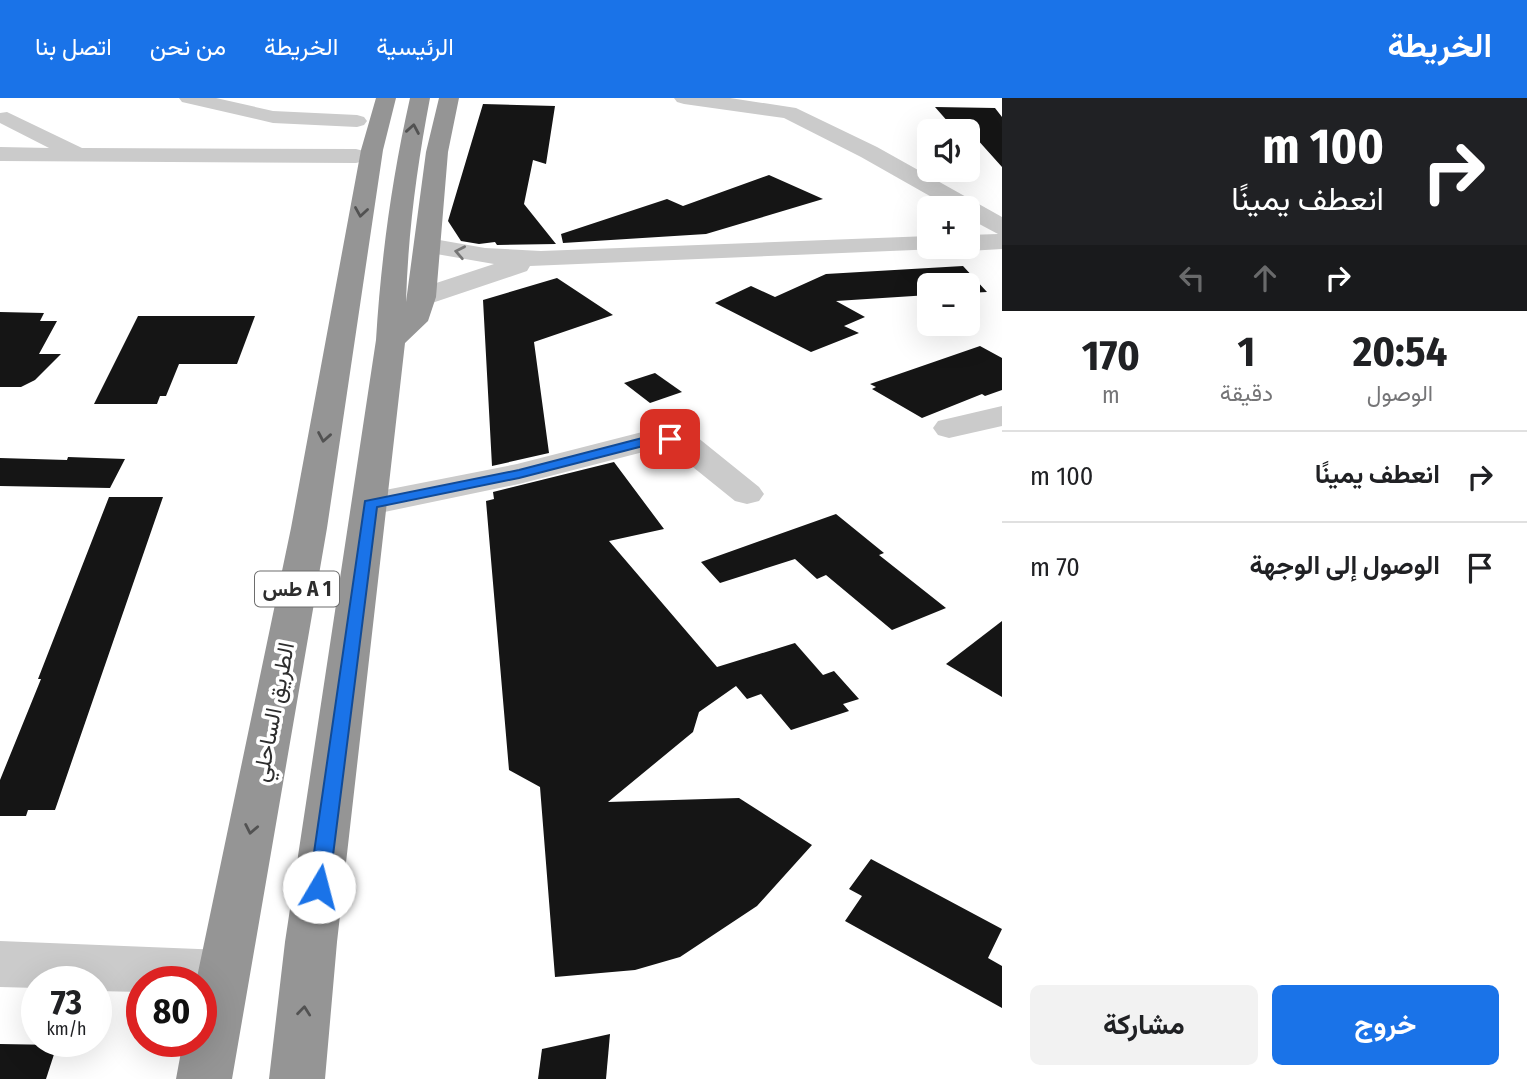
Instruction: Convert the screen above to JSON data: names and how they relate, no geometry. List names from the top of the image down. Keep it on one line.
{"streets":{"highway":["طس A 1","الطريق الساحلي"]},"page":{"header":"الخريطة","nav":["الرئيسية","الخريطة","من نحن","اتصل بنا"],"turn":["100 m","انعطف يمينًا"],"map_buttons":["+","−"],"eta":["20:54","الوصول","1","دقيقة","170","m"],"list":[{"name":"انعطف يمينًا","value":"100 m"},{"name":"الوصول إلى الوجهة","value":"70 m"}],"speed":"73 km/h","limit":"80","buttons":["خروج","مشاركة"]}}
